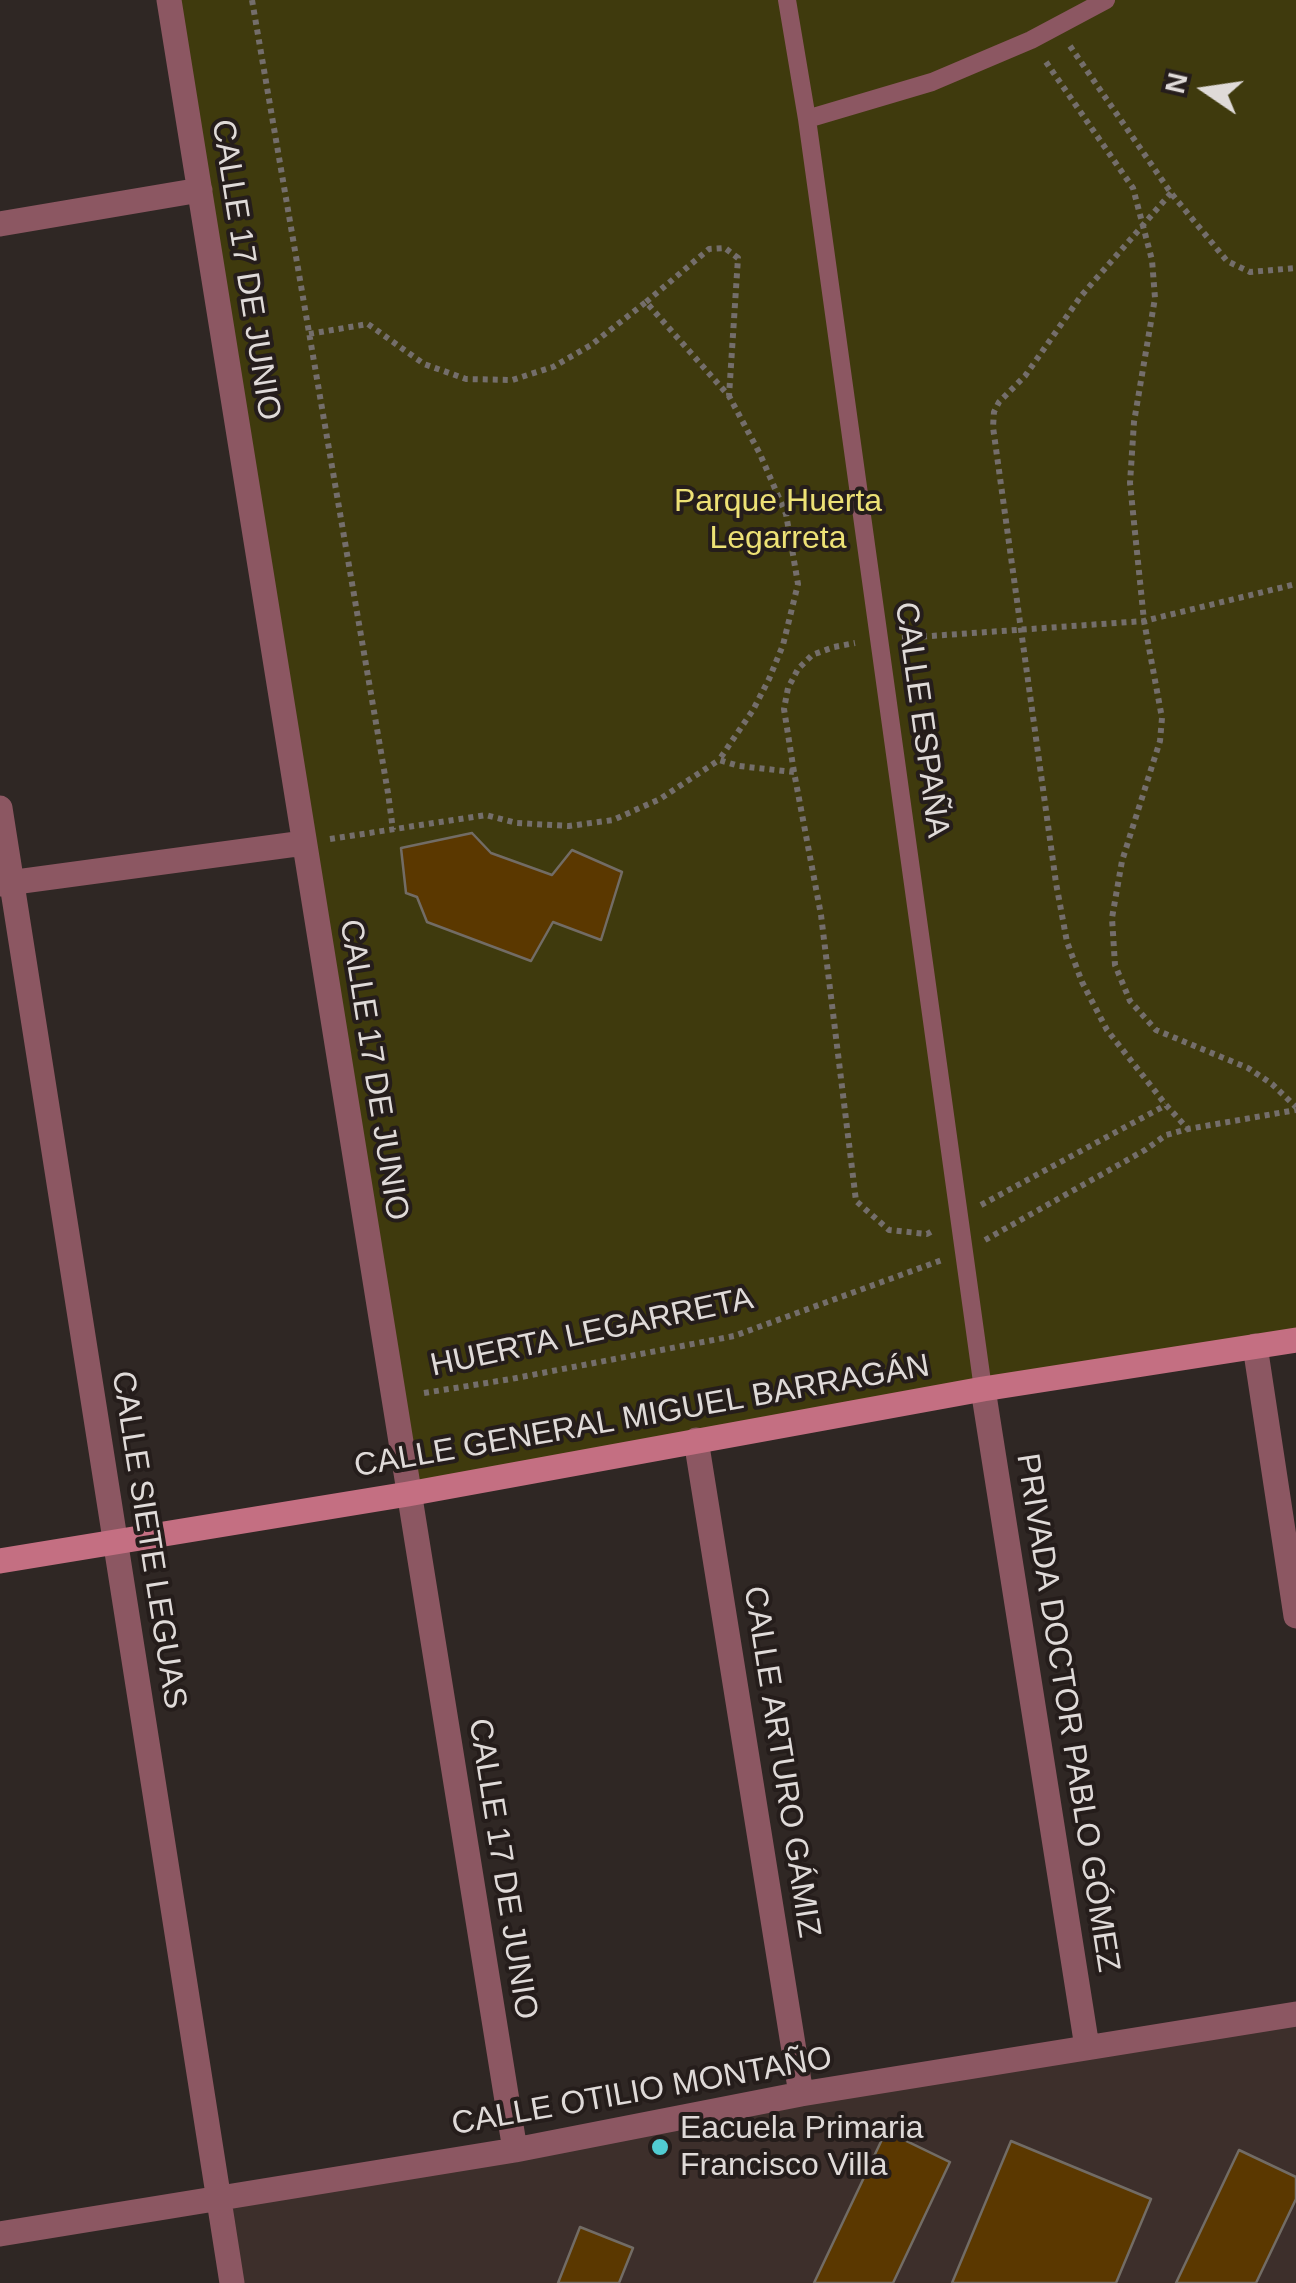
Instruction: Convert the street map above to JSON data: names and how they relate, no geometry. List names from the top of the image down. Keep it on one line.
{"streets":{"main road":["CALLE GENERAL MIGUEL BARRAGÁN"],"street":["CALLE 17 DE JUNIO","CALLE SIETE LEGUAS","PRIVADA DOCTOR PABLO GÓMEZ","CALLE ARTURO GÁMIZ","CALLE OTILIO MONTAÑO"],"lane":["CALLE ESPAÑA"],"path":["HUERTA LEGARRETA"]},"crossings":[["CALLE 17 DE JUNIO","HUERTA LEGARRETA"],["CALLE 17 DE JUNIO","CALLE GENERAL MIGUEL BARRAGÁN"],["CALLE 17 DE JUNIO","CALLE OTILIO MONTAÑO"],["CALLE ESPAÑA","HUERTA LEGARRETA"],["CALLE ESPAÑA","CALLE GENERAL MIGUEL BARRAGÁN"],["CALLE ESPAÑA","PRIVADA DOCTOR PABLO GÓMEZ"],["CALLE GENERAL MIGUEL BARRAGÁN","CALLE SIETE LEGUAS"],["CALLE GENERAL MIGUEL BARRAGÁN","PRIVADA DOCTOR PABLO GÓMEZ"],["CALLE GENERAL MIGUEL BARRAGÁN","CALLE ARTURO GÁMIZ"],["CALLE SIETE LEGUAS","CALLE OTILIO MONTAÑO"],["PRIVADA DOCTOR PABLO GÓMEZ","CALLE OTILIO MONTAÑO"],["CALLE ARTURO GÁMIZ","CALLE OTILIO MONTAÑO"]],"parks":["Parque Huerta Legarreta"],"places":["Eacuela Primaria Francisco Villa"],"north":"left"}
